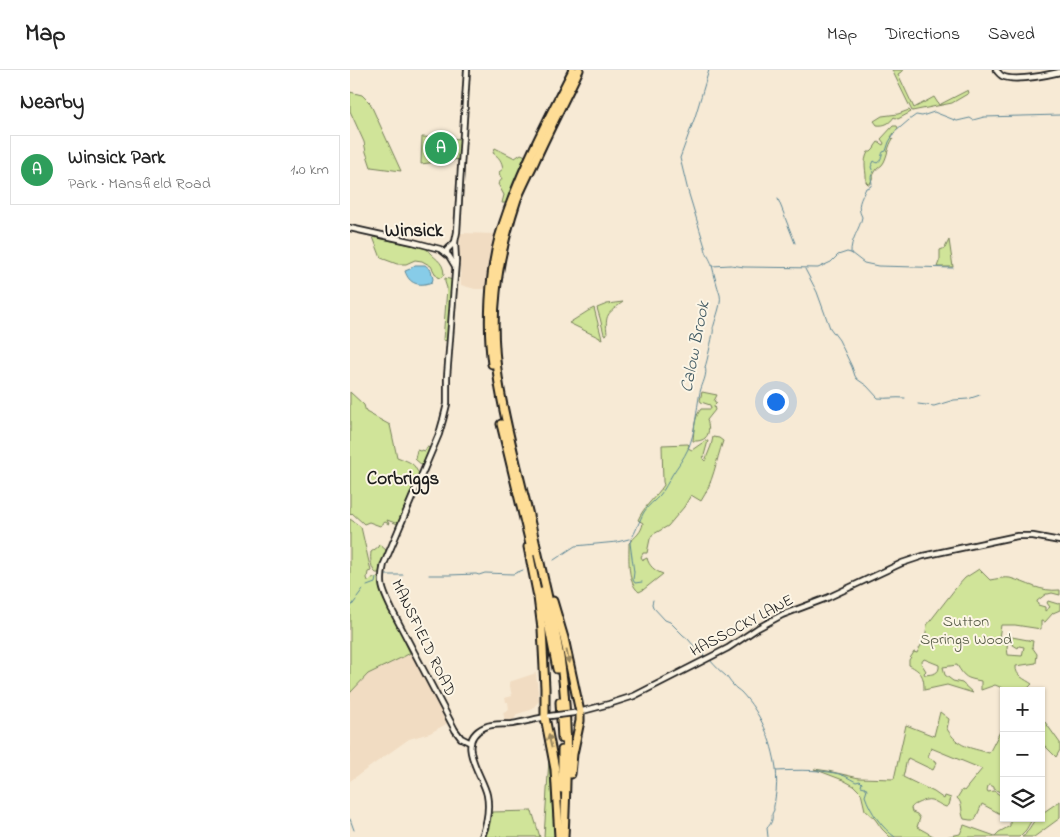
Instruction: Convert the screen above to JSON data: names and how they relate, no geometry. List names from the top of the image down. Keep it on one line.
{"streets":{"main road":["HASSOCKY LANE","MANSFIELD ROAD"]},"crossings":[["HASSOCKY LANE","MANSFIELD ROAD"]],"districts":["Winsick","Corbriggs"],"water":["Calow Brook"],"parks":["Sutton Springs Wood"],"page":{"header":"Map","nav":["Map","Directions","Saved"],"heading":"Nearby","pins":"A","list":[{"mark":"A","name":"Winsick Park","note":"Park · Mansfield Road","value":"1.0 km"}],"map_buttons":["+","−"]}}
